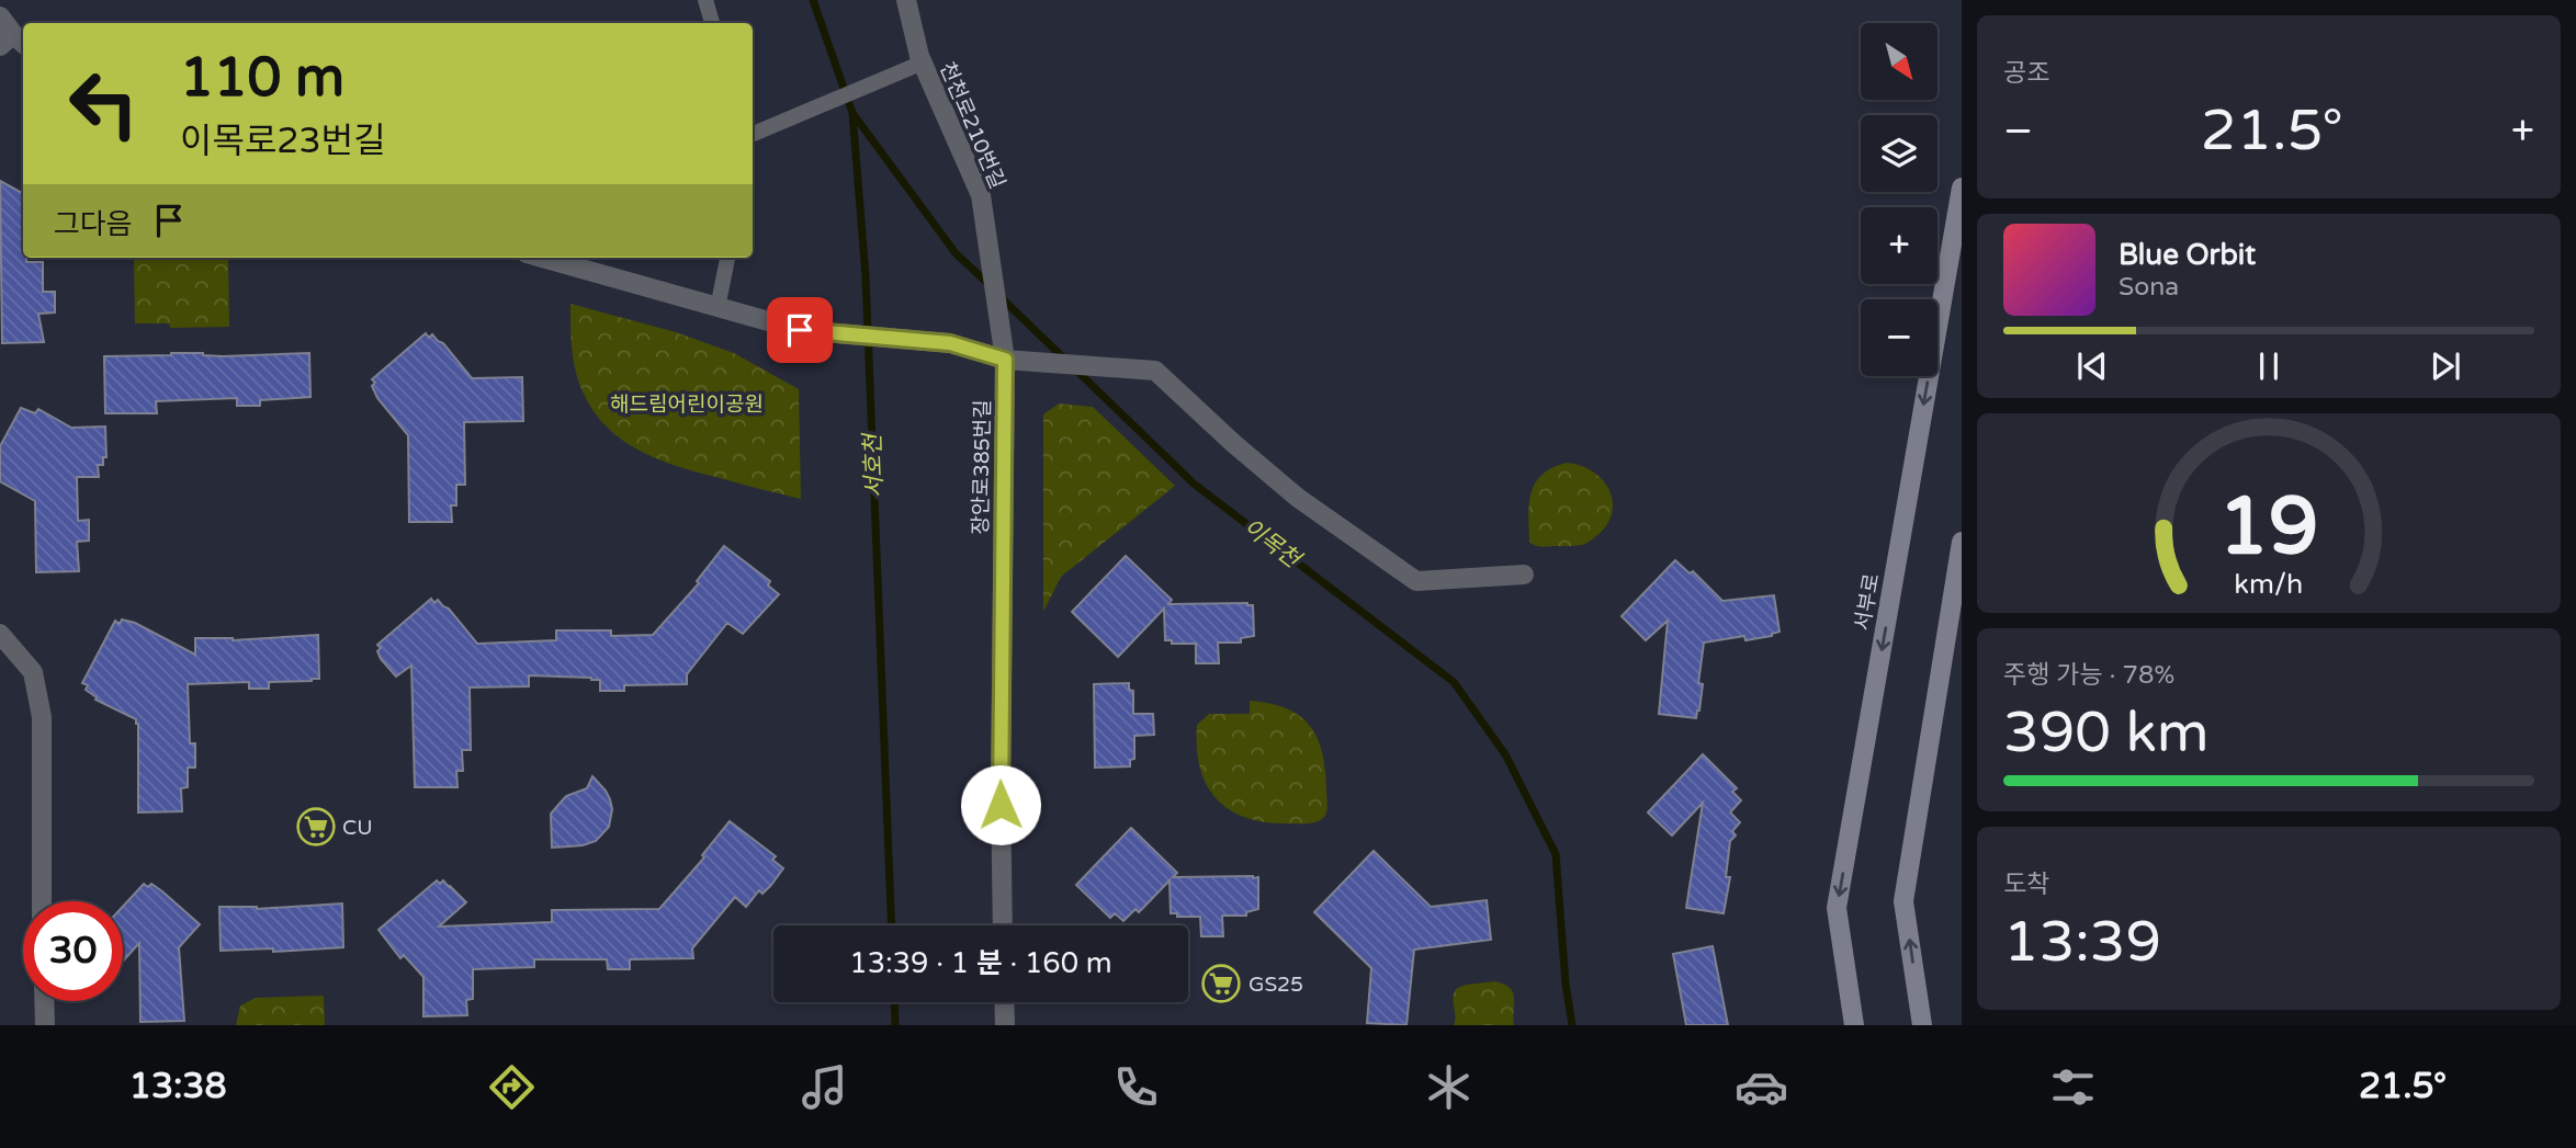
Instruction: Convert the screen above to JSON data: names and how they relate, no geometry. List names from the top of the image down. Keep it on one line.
{"streets":{"main road":["서부로"],"street":["천천로210번길","장안로385번길"]},"crossings":[["천천로210번길","장안로385번길"]],"water":["서호천","이목천"],"parks":["해드림어린이공원"],"places":{"supermarket":["CU","GS25"]},"north":"bottom right","page":{"tile":["공조",["주행 가능 · 78%","390 km"],["도착","13:39"]],"map_buttons":["+","−"],"turn":["110 m","이목로23번길"],"heat":["−","21.5°","+"],"then":"그다음","song":["Blue Orbit","Sona"],"limit":"30","trip":"13:39 · 1 분 · 160 m","tabs":["13:38","21.5°"],"gauge":["19","km/h"]}}
